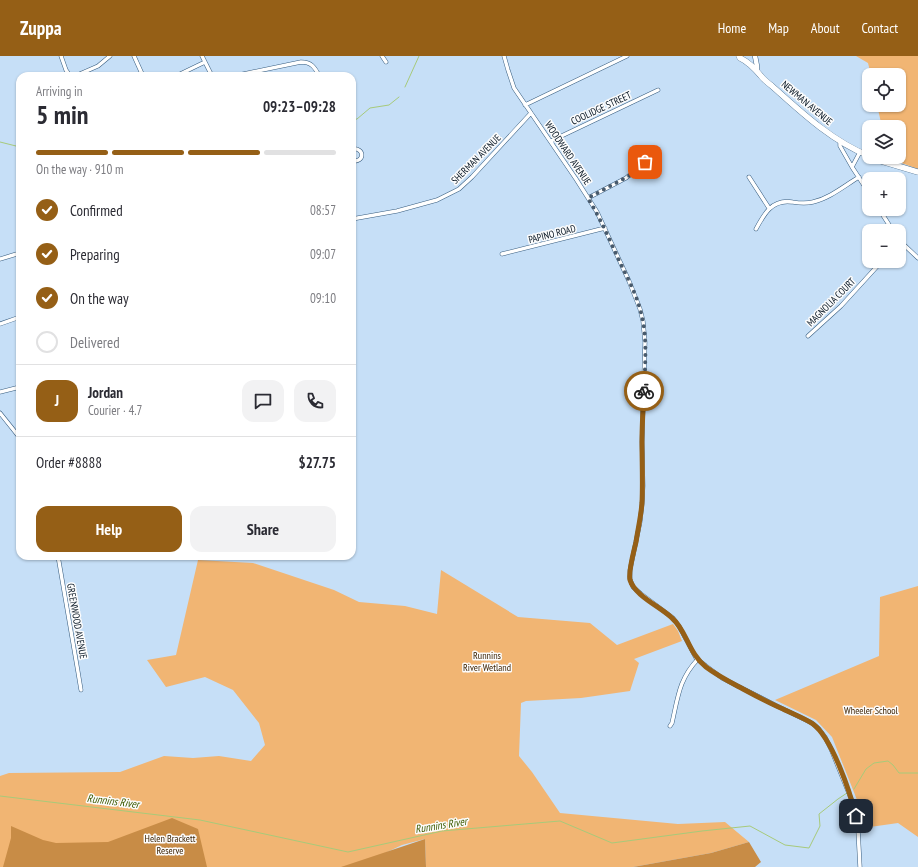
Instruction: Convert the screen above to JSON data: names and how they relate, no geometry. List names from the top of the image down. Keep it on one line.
{"streets":{"main road":["NEWMAN AVENUE"],"street":["COOLIDGE STREET","WOODWARD AVENUE","SHERMAN AVENUE","PAPINO ROAD","MAGNOLIA COURT","GREENWOOD AVENUE"]},"crossings":[["COOLIDGE STREET","WOODWARD AVENUE"],["WOODWARD AVENUE","SHERMAN AVENUE"],["WOODWARD AVENUE","PAPINO ROAD"]],"water":["Runnins River"],"parks":["Runnins River Wetland","Wheeler School","Helen Brackett Reserve"],"page":{"header":"Zuppa","nav":["Home","Map","About","Contact"],"map_buttons":["+","−"],"heading":["5 min","Arriving in","09:23–09:28"],"panel":["Jordan","Courier · 4.7","Order #8888","$27.75"],"bar":"On the way · 910 m","list":[["Confirmed","08:57"],["Preparing","09:07"],["On the way","09:10"],"Delivered"],"round":"J","buttons":["Help","Share"]}}
